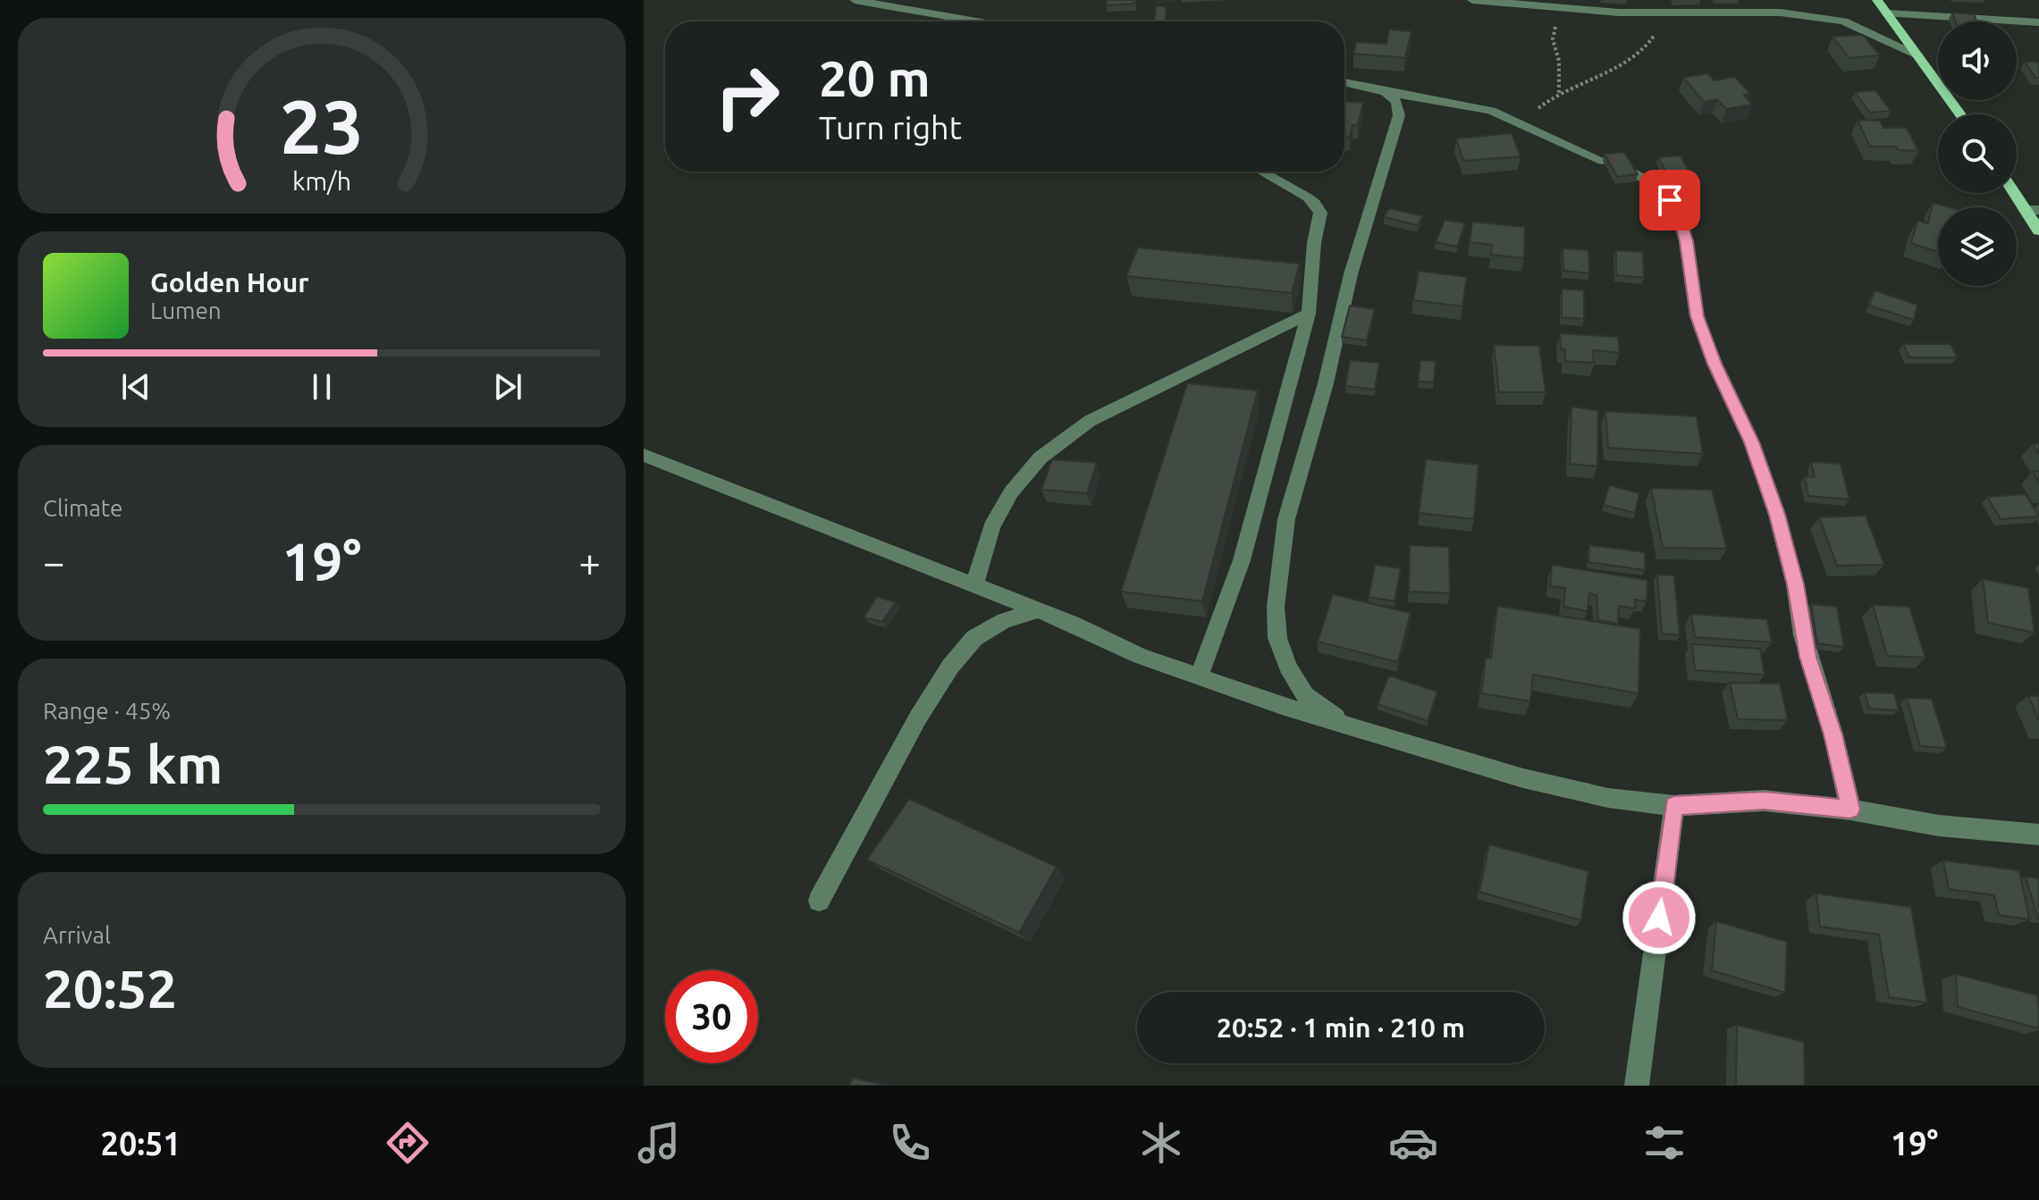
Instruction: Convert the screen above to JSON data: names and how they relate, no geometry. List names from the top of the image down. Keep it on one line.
{"page":{"turn":["20 m","Turn right"],"song":["Golden Hour","Lumen"],"tile":["Climate",["Range · 45%","225 km"],["Arrival","20:52"]],"heat":["−","19°","+"],"limit":"30","trip":"20:52 · 1 min · 210 m","tabs":["20:51","19°"],"gauge":["23","km/h"]}}
